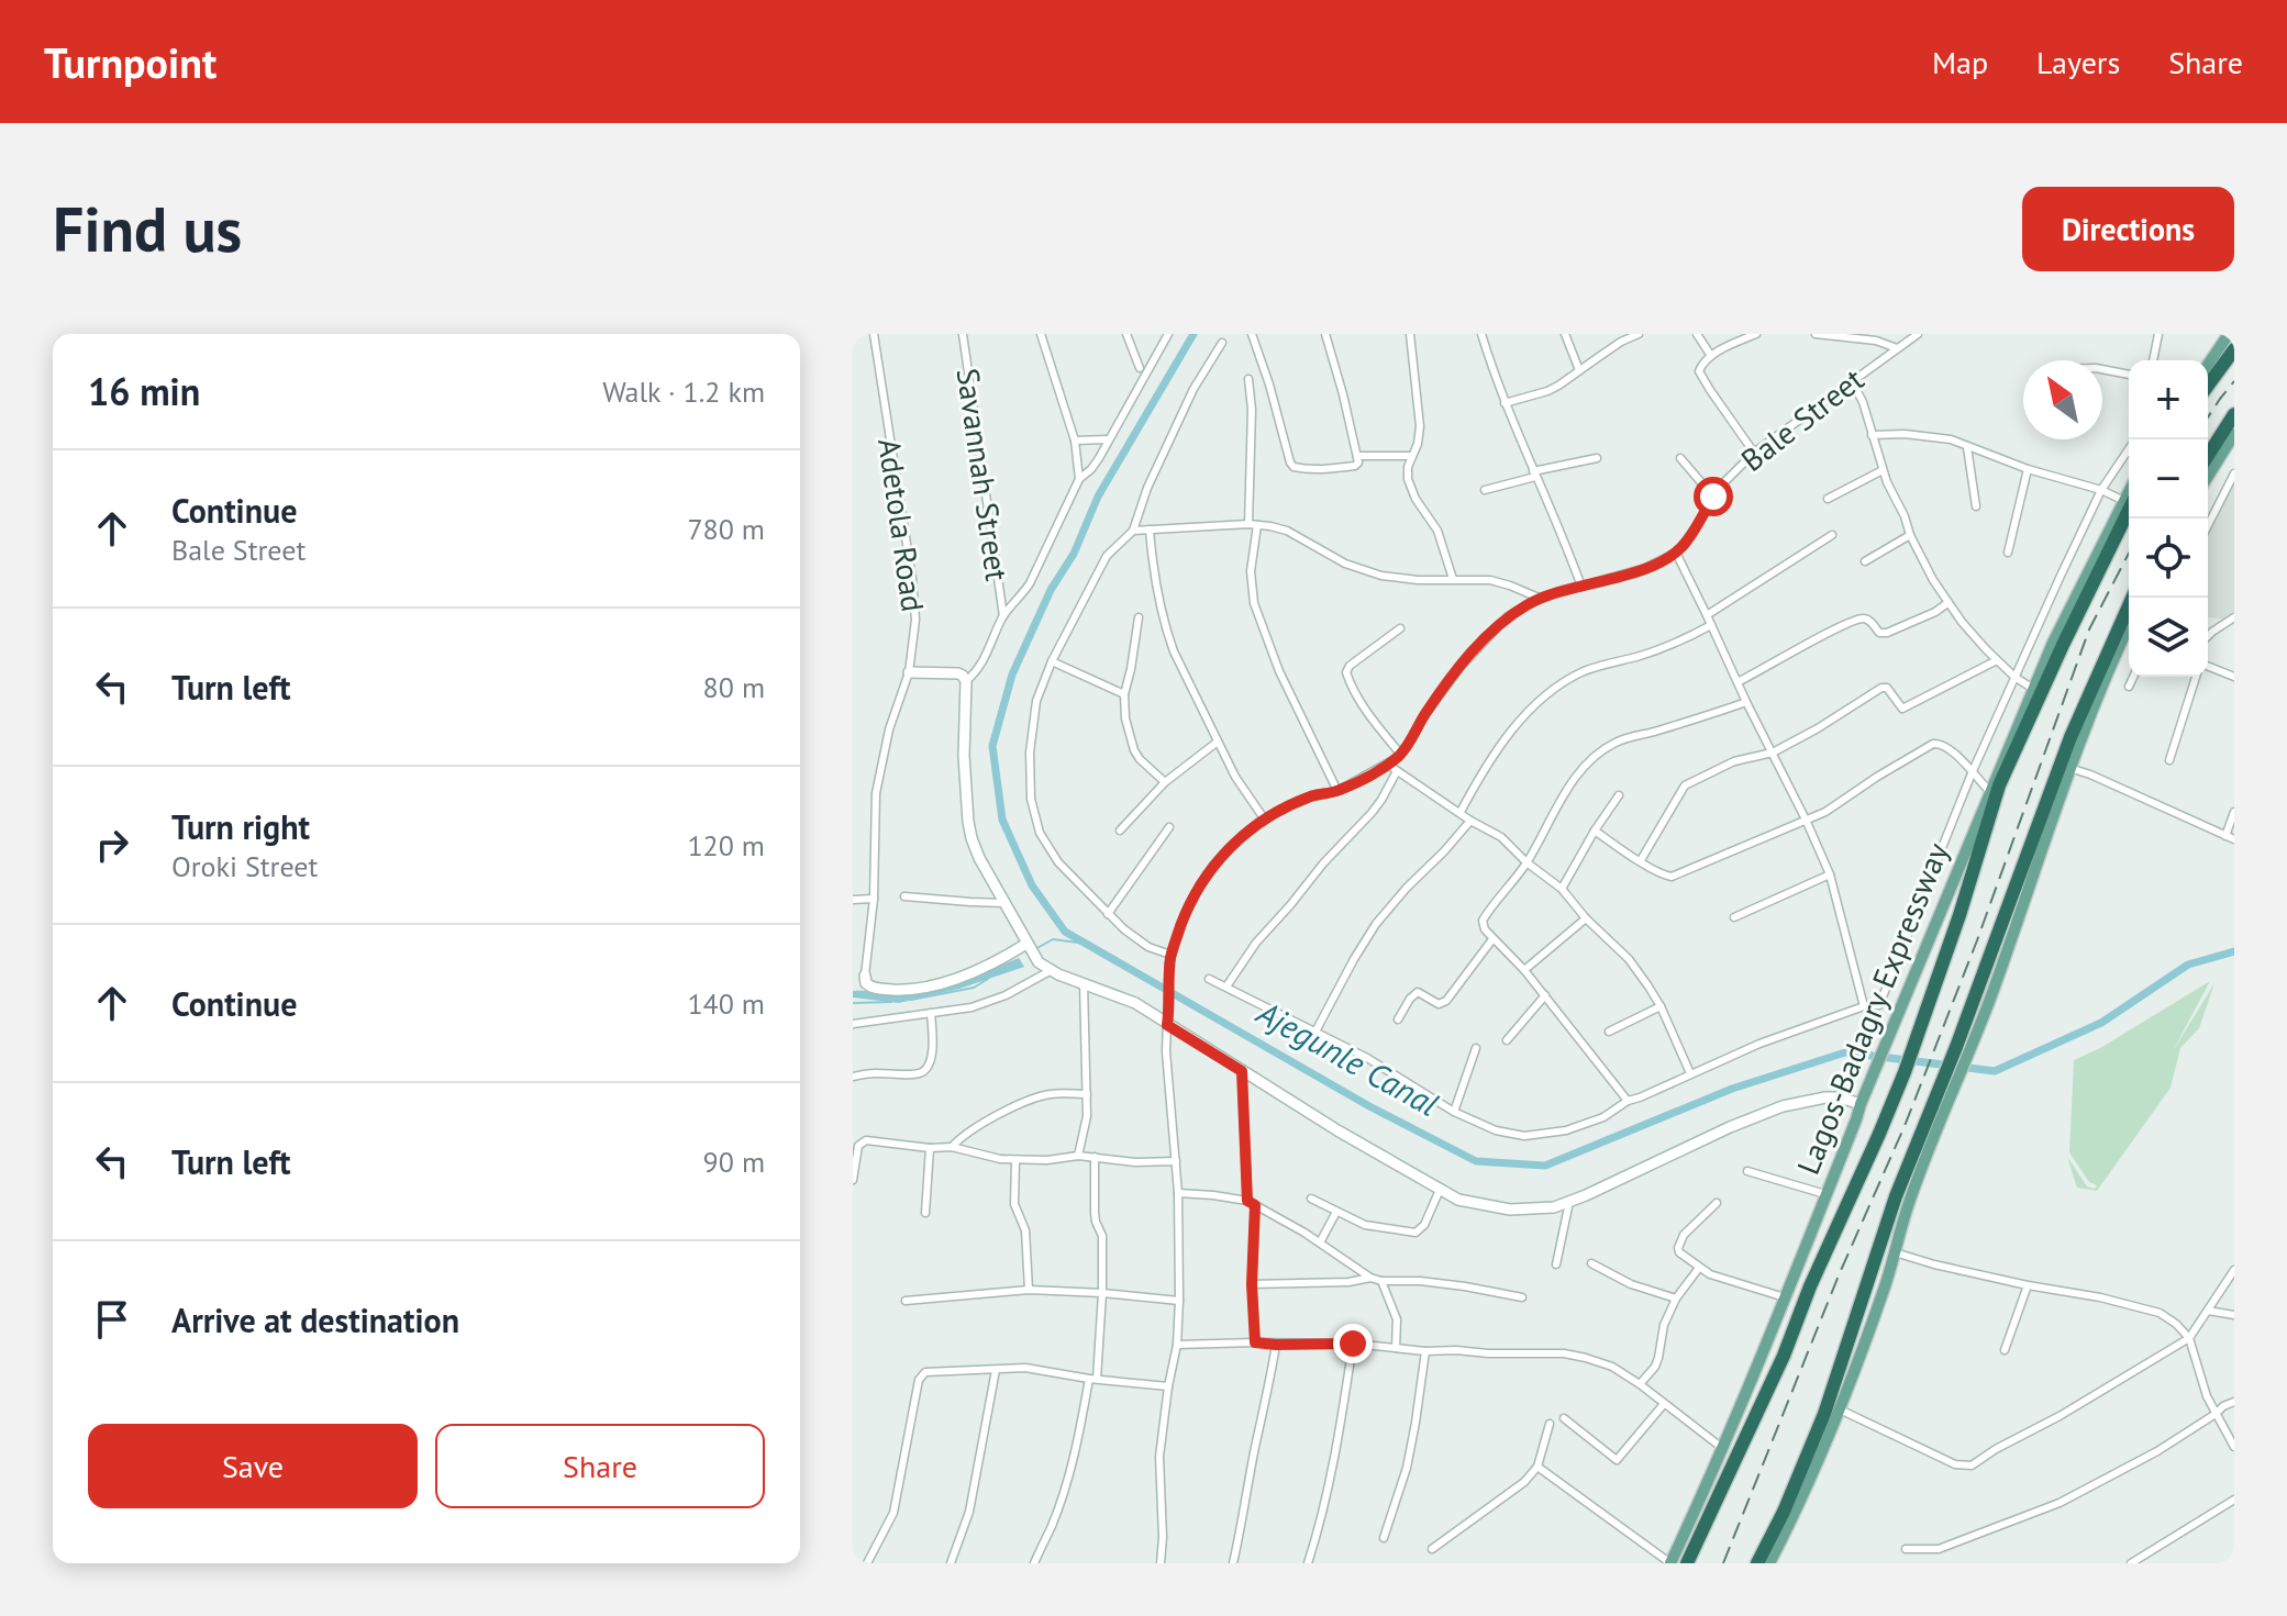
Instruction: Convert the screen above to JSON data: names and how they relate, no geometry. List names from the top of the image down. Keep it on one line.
{"streets":{"highway":["Lagos-Badagry Expressway"],"street":["Bale Street","Savannah Street","Adetola Road"]},"water":["Ajegunle Canal"],"north":"top left","page":{"header":"Turnpoint","nav":["Map","Layers","Share"],"buttons":["Directions",["Save","Share"]],"title":"Find us","heading":["16 min","Walk · 1.2 km"],"map_buttons":["+","−"],"list":[["Continue","Bale Street","780 m"],["Turn left","80 m"],["Turn right","Oroki Street","120 m"],["Continue","140 m"],["Turn left","90 m"],"Arrive at destination"]}}
